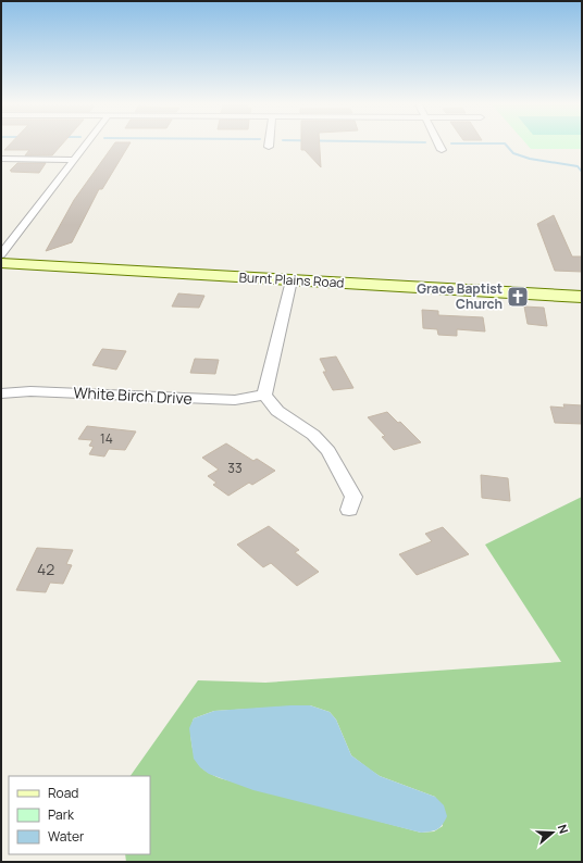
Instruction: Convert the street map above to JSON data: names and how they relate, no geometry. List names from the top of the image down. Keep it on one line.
{"streets":{"main road":["Burnt Plains Road"],"street":["White Birch Drive"]},"places":{"church":["Grace Baptist Church"]},"house_numbers":["14","33","42"],"legend":["Road","Park","Water"],"north":"right"}
